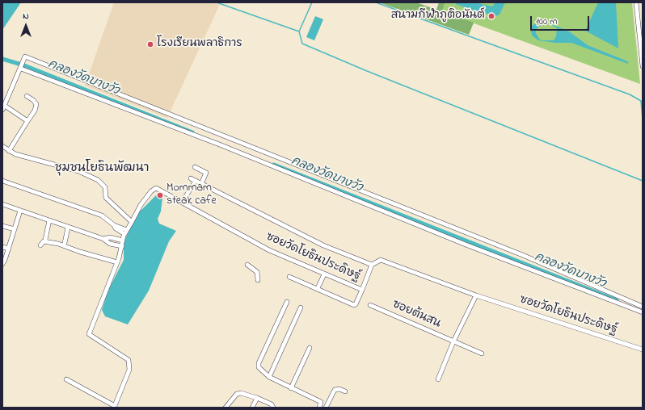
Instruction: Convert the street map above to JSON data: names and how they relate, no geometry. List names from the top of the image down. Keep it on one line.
{"streets":{"street":["ซอยวัดโยธินประดิษฐ์","ซอยต้นสน"]},"districts":["ชุมชนโยธินพัฒนา"],"water":["คลองวัดบางวัว"],"places":["สนามกีฬาภูติอนันต์","โรงเรียนพลาธิการ","Mommam steak cafe"],"scale_bar":"100 m","north":"top"}
